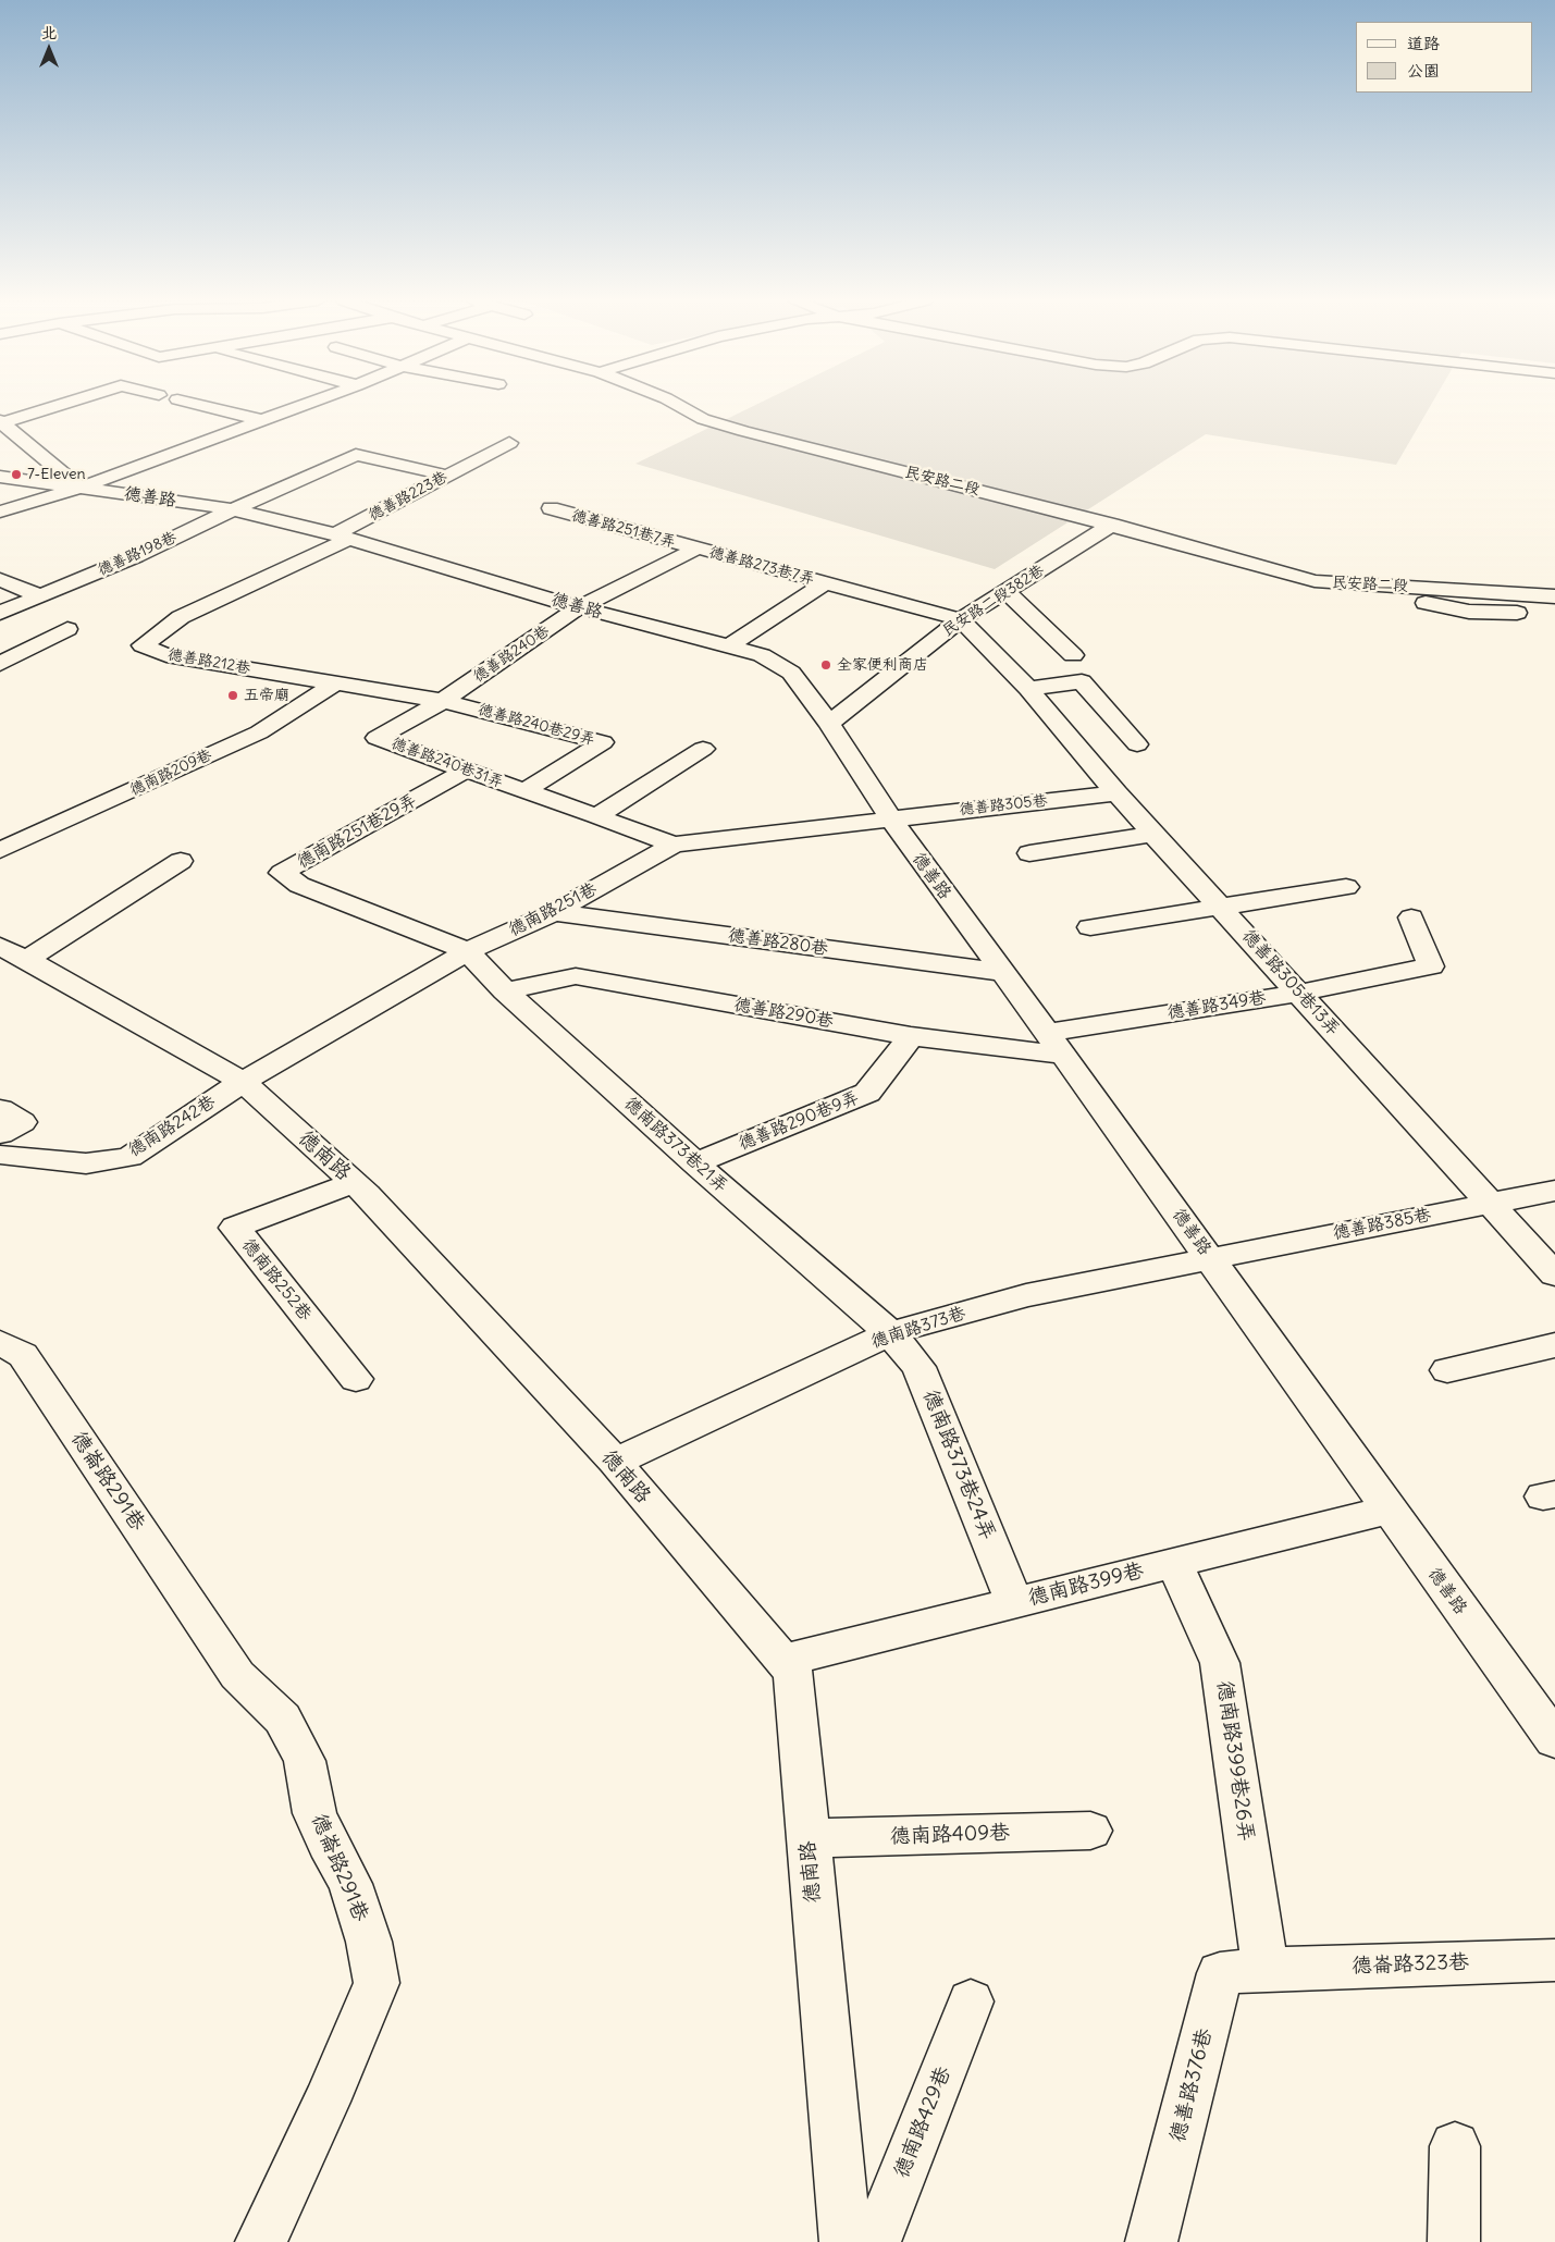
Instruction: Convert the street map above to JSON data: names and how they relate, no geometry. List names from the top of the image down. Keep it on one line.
{"streets":{"street":["民安路二段","德善路223巷","德善路","德善路251巷7弄","德善路198巷","德善路273巷7弄","民安路二段382巷","德善路240巷","德善路212巷","德善路240巷29弄","德善路240巷31弄","德南路209巷","德善路305巷","德南路251巷29弄","德南路251巷","德善路280巷","德善路305巷13弄","德善路349巷","德善路290巷","德善路290巷9弄","德南路242巷","德南路373巷21弄","德南路","德善路385巷","德南路252巷","德南路373巷","德南路373巷24弄","德崙路291巷","德南路399巷","德南路399巷26弄","德南路409巷","德崙路323巷","德善路376巷","德南路429巷"]},"crossings":[["民安路二段","民安路二段382巷"],["德善路223巷","德善路"],["德善路223巷","德善路198巷"],["德善路223巷","德善路212巷"],["德善路","德善路198巷"],["德善路","民安路二段382巷"],["德善路","德善路240巷"],["德善路","德善路212巷"],["德善路","德善路305巷"],["德善路","德南路251巷"],["德善路","德善路280巷"],["德善路","德善路349巷"],["德善路","德善路290巷"],["德善路","德善路385巷"],["德善路","德南路373巷"],["德善路","德南路399巷"],["德善路251巷7弄","德善路273巷7弄"],["德善路251巷7弄","德善路240巷"],["德善路273巷7弄","民安路二段382巷"],["德善路273巷7弄","德善路240巷"],["德善路273巷7弄","德善路305巷13弄"],["民安路二段382巷","德善路305巷13弄"],["德善路240巷","德善路212巷"],["德善路240巷","德善路240巷29弄"],["德善路240巷","德善路240巷31弄"],["德善路212巷","德善路240巷29弄"],["德善路212巷","德善路240巷31弄"],["德善路212巷","德南路209巷"],["德善路240巷29弄","德善路240巷31弄"],["德善路240巷31弄","德南路251巷29弄"],["德善路305巷","德南路251巷"],["德善路305巷","德善路305巷13弄"],["德南路251巷29弄","德南路251巷"],["德南路251巷29弄","德南路373巷21弄"],["德南路251巷","德善路280巷"],["德南路251巷","德南路242巷"],["德南路251巷","德南路373巷21弄"],["德南路251巷","德南路"],["德善路305巷13弄","德善路349巷"],["德善路305巷13弄","德善路385巷"],["德善路290巷","德善路290巷9弄"],["德善路290巷","德南路373巷21弄"],["德善路290巷9弄","德南路373巷21弄"],["德南路242巷","德南路"],["德南路373巷21弄","德南路373巷"],["德南路373巷21弄","德南路373巷24弄"],["德南路","德南路252巷"],["德南路","德南路373巷"],["德南路","德南路399巷"],["德南路","德南路409巷"],["德善路385巷","德南路373巷"],["德南路373巷","德南路373巷24弄"],["德南路373巷24弄","德南路399巷"],["德南路399巷","德南路399巷26弄"],["德南路399巷26弄","德崙路323巷"],["德南路399巷26弄","德善路376巷"],["德崙路323巷","德善路376巷"]],"places":["7-Eleven","全家便利商店","五帝廟"],"legend":["道路","公園"],"north":"top"}
